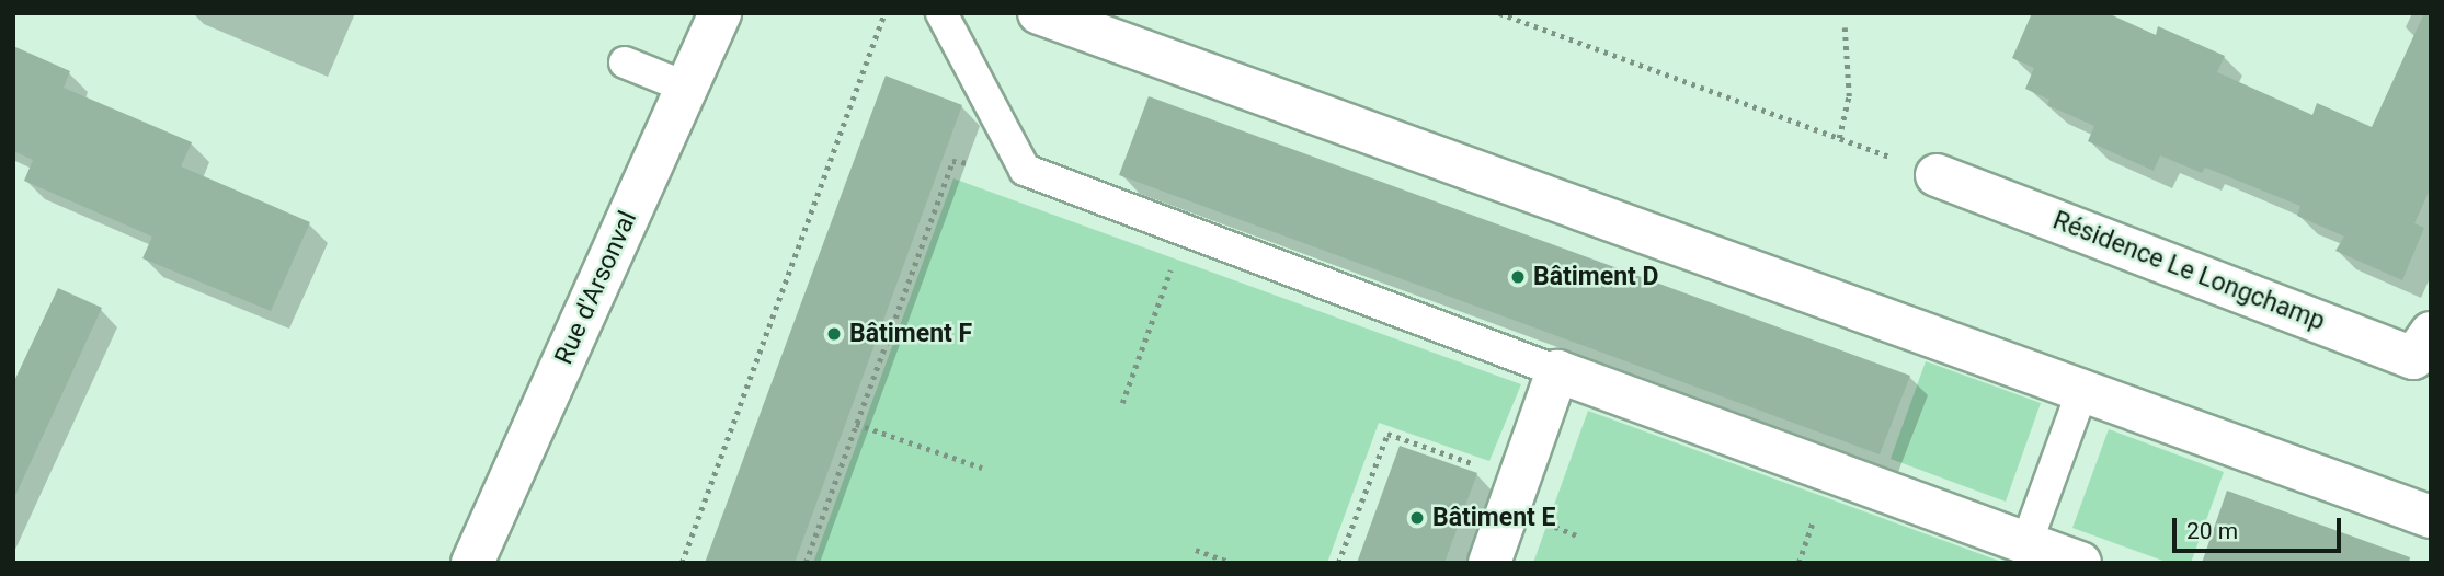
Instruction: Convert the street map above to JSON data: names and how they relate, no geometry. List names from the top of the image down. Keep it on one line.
{"streets":{"street":["Résidence Le Longchamp","Rue d'Arsonval"]},"places":["Bâtiment D","Bâtiment F","Bâtiment E"],"scale_bar":"20 m"}
